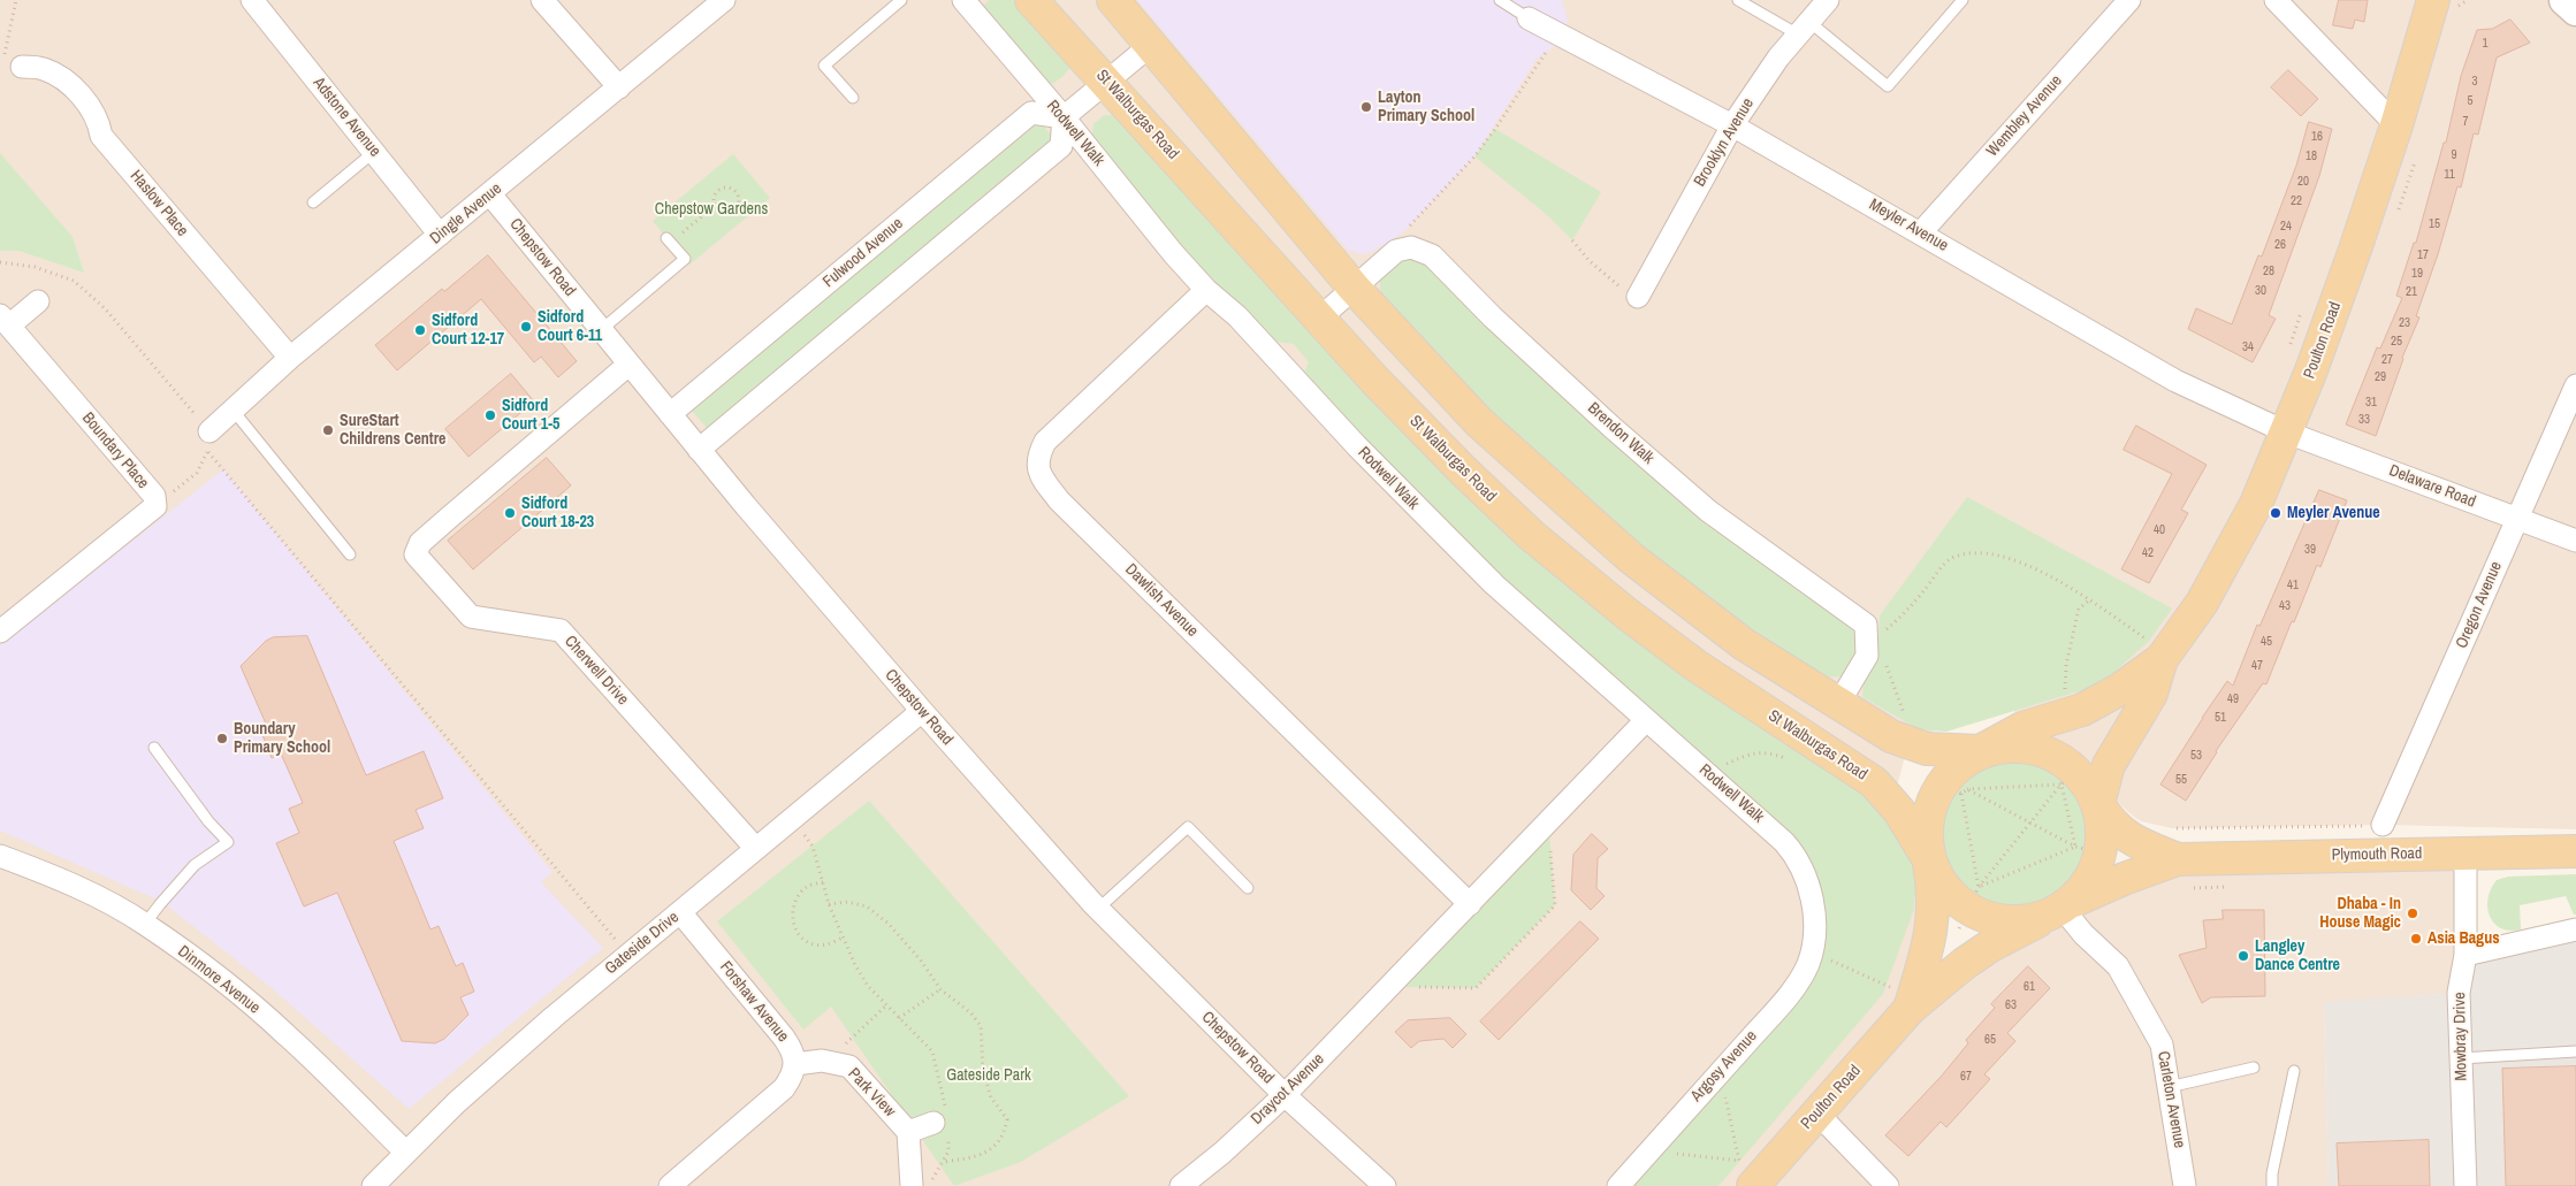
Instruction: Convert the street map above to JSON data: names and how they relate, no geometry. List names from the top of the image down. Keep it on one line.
{"streets":{"main road":["St Walburgas Road","Poulton Road","Plymouth Road"],"street":["Wembley Avenue","Adstone Avenue","Rodwell Walk","Brooklyn Avenue","Haslow Place","Dingle Avenue","Meyler Avenue","Fulwood Avenue","Chepstow Road","Brendon Walk","Boundary Place","Delaware Road","Dawlish Avenue","Oregon Avenue","Cherwell Drive","Gateside Drive","Dinmore Avenue","Forshaw Avenue","Mowbray Drive","Argosy Avenue","Draycot Avenue","Park View","Carleton Avenue"]},"crossings":[["St Walburgas Road","Poulton Road"],["St Walburgas Road","Plymouth Road"],["St Walburgas Road","Carleton Avenue"],["Wembley Avenue","Meyler Avenue"],["Adstone Avenue","Dingle Avenue"],["Rodwell Walk","Fulwood Avenue"],["Rodwell Walk","Dawlish Avenue"],["Rodwell Walk","Argosy Avenue"],["Rodwell Walk","Draycot Avenue"],["Brooklyn Avenue","Meyler Avenue"],["Haslow Place","Dingle Avenue"],["Dingle Avenue","Chepstow Road"],["Meyler Avenue","Poulton Road"],["Meyler Avenue","Delaware Road"],["Fulwood Avenue","Chepstow Road"],["Chepstow Road","Cherwell Drive"],["Chepstow Road","Gateside Drive"],["Chepstow Road","Draycot Avenue"],["Poulton Road","Delaware Road"],["Poulton Road","Plymouth Road"],["Poulton Road","Carleton Avenue"],["Delaware Road","Oregon Avenue"],["Dawlish Avenue","Draycot Avenue"],["Cherwell Drive","Gateside Drive"],["Plymouth Road","Mowbray Drive"],["Plymouth Road","Carleton Avenue"],["Gateside Drive","Dinmore Avenue"],["Gateside Drive","Forshaw Avenue"],["Forshaw Avenue","Park View"]],"parks":["Chepstow Gardens","Gateside Park"],"places":["Layton Primary School","Sidford Court 6-11","Sidford Court 12-17","Sidford Court 1-5","SureStart Childrens Centre","Sidford Court 18-23","Meyler Avenue","Boundary Primary School","Dhaba - In House Magic","Asia Bagus","Langley Dance Centre"],"house_numbers":["1","3","5","7","16","9","18","11","20","22","15","24","26","17","28","19","30","21","23","25","34","27","29","31","33","40","39","42","41","43","45","47","49","51","53","55","61","63","65","67"]}
